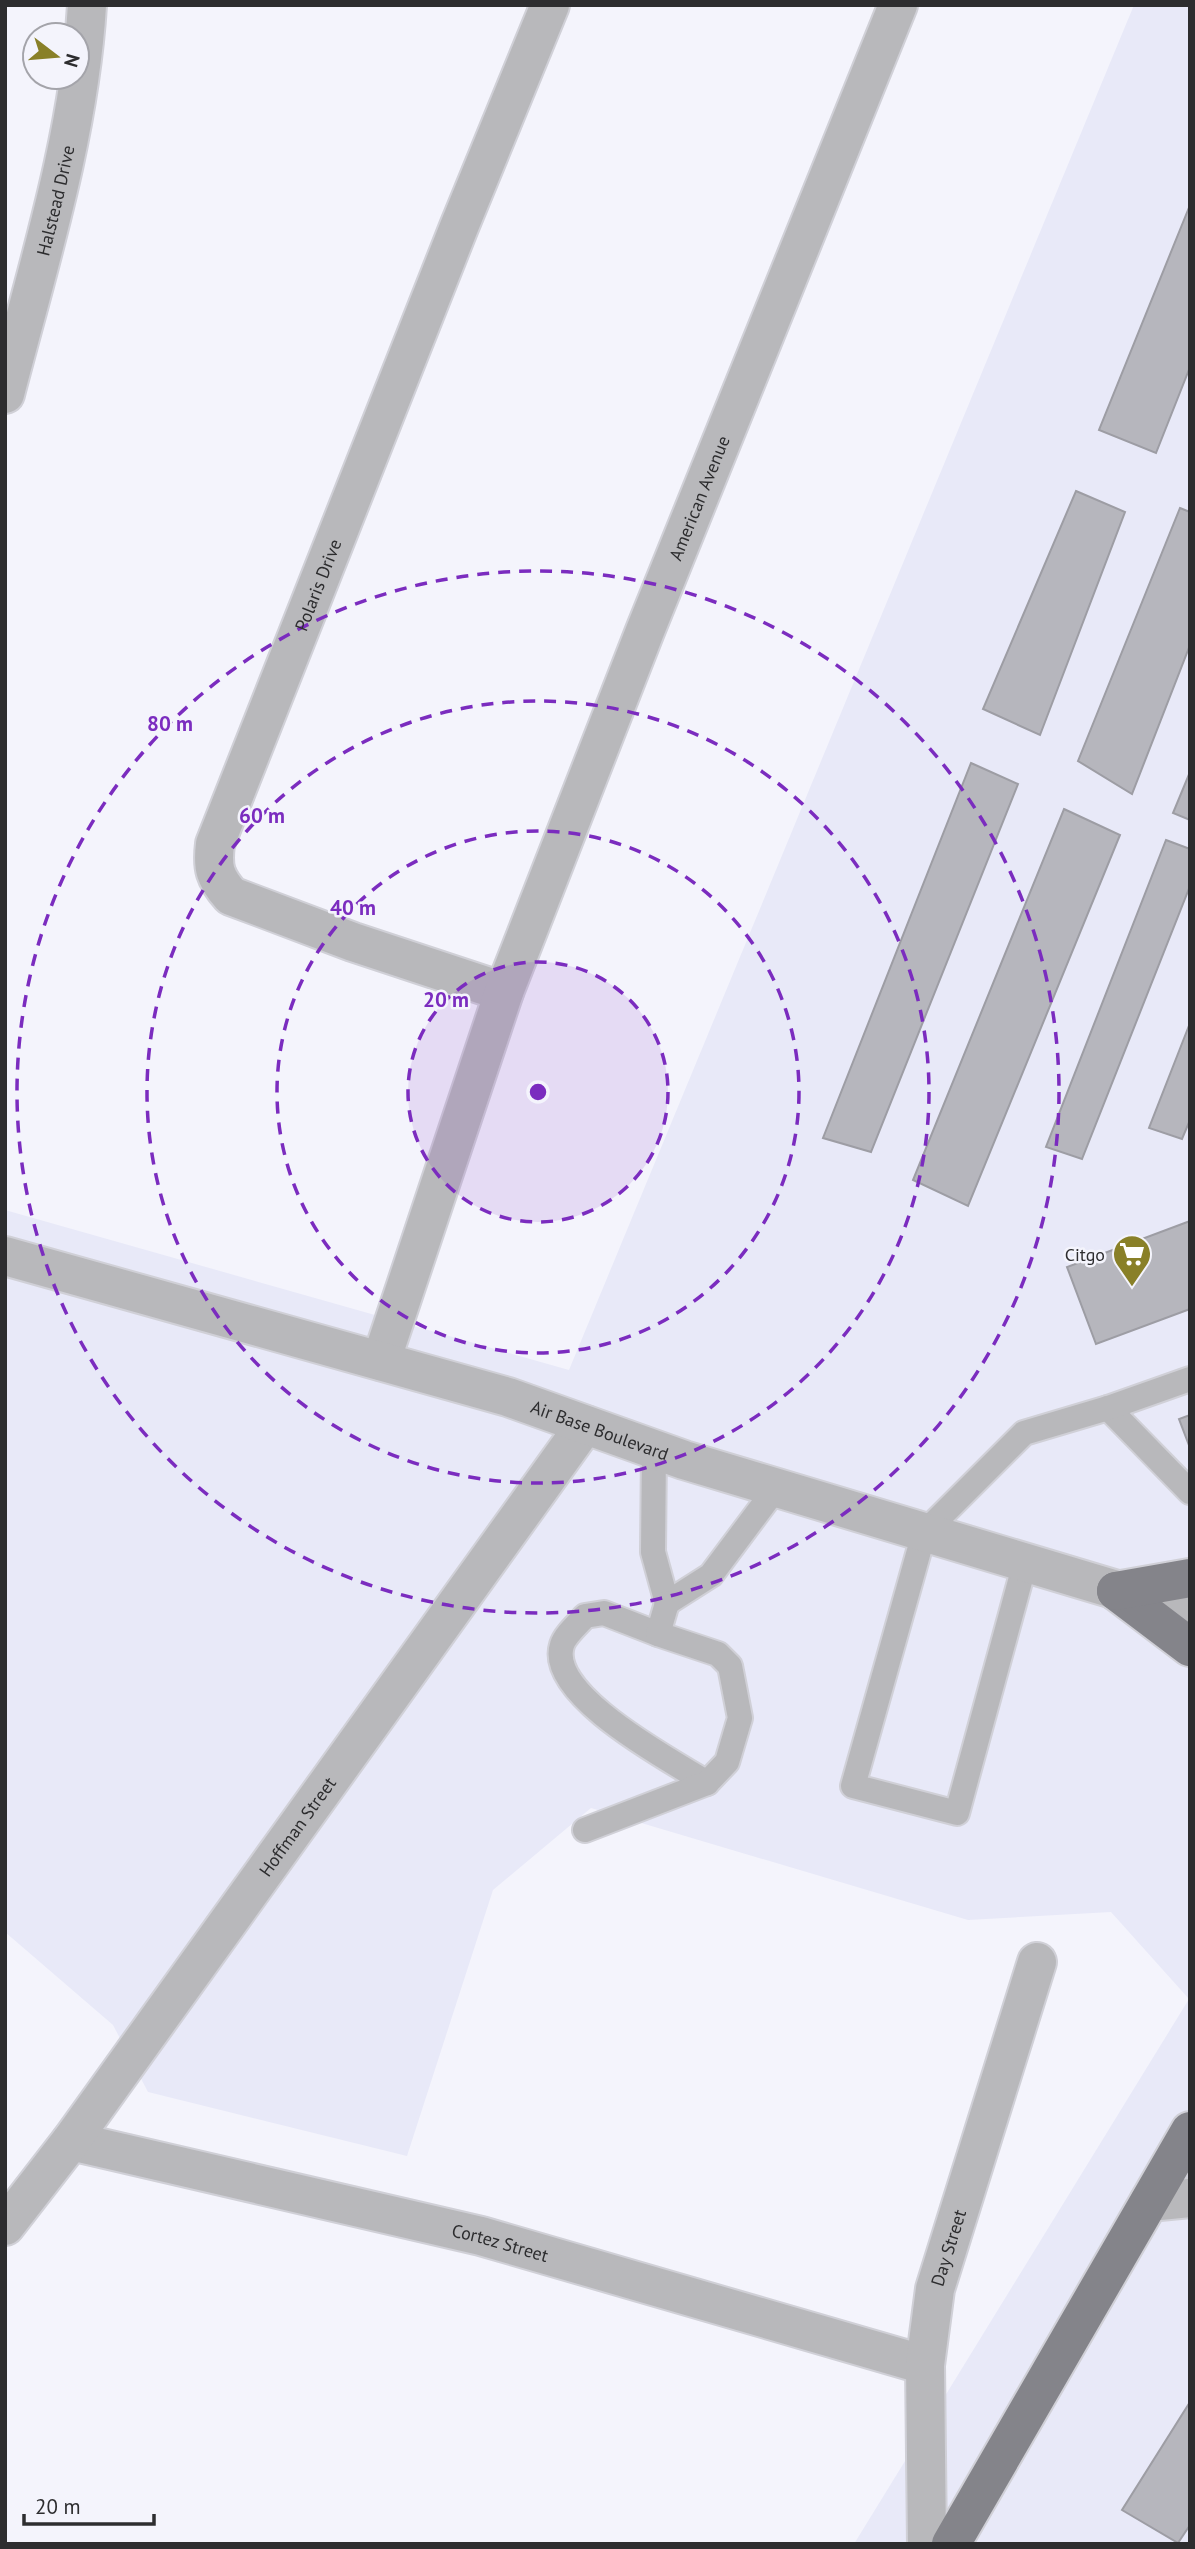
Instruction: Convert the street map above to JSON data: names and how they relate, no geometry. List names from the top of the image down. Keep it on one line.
{"streets":{"street":["Halstead Drive","American Avenue","Polaris Drive","Air Base Boulevard","Hoffman Street","Cortez Street","Day Street"]},"crossings":[["American Avenue","Polaris Drive"],["American Avenue","Air Base Boulevard"],["Air Base Boulevard","Hoffman Street"],["Hoffman Street","Cortez Street"],["Cortez Street","Day Street"]],"places":{"supermarket":["Citgo"]},"scale_bar":"20 m","north":"right","rings":["80 m","60 m","40 m","20 m"]}
